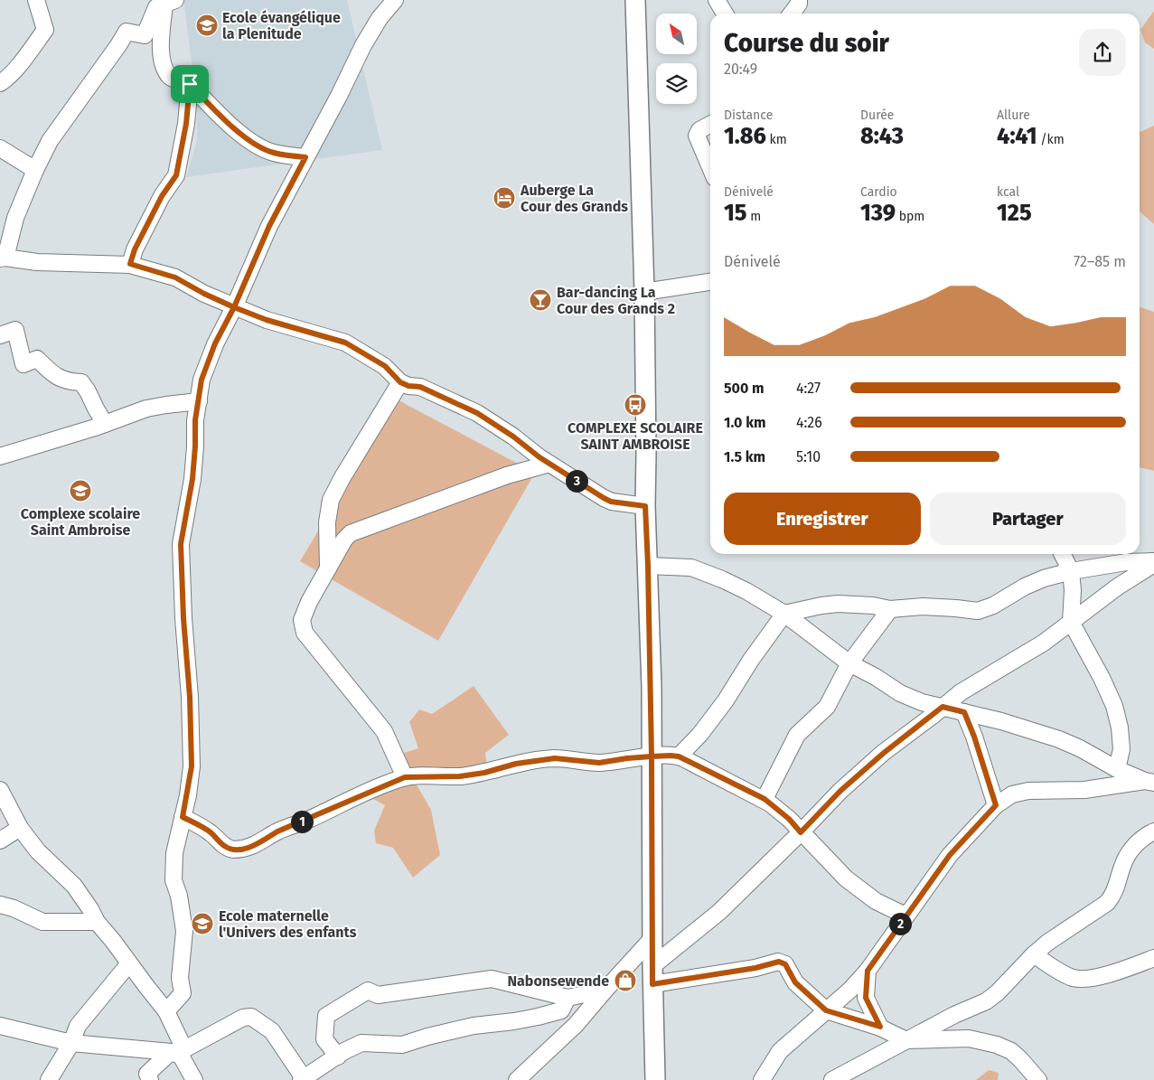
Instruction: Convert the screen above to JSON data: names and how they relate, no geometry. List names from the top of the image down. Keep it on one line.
{"places":{"school or university":["Ecole évangélique la Plenitude","Complexe scolaire Saint Ambroise","Ecole maternelle l'Univers des enfants"],"hotel":["Auberge La Cour des Grands"],"bar":["Bar-dancing La Cour des Grands 2"],"bus stop":["COMPLEXE SCOLAIRE SAINT AMBROISE"],"shop":["Nabonsewende"]},"north":"top left","page":{"heading":["Course du soir","20:49"],"stats":[["Distance","1.86 km"],["Durée","8:43"],["Allure","4:41 /km"],["Dénivelé","15 m"],["Cardio","139 bpm"],["kcal","125"]],"chart":["Dénivelé","72–85 m"],"list":[{"name":"500 m","note":"4:27"},{"name":"1.0 km","note":"4:26"},{"name":"1.5 km","note":"5:10"}],"pins":["3","1","2"],"buttons":["Enregistrer","Partager"]}}
